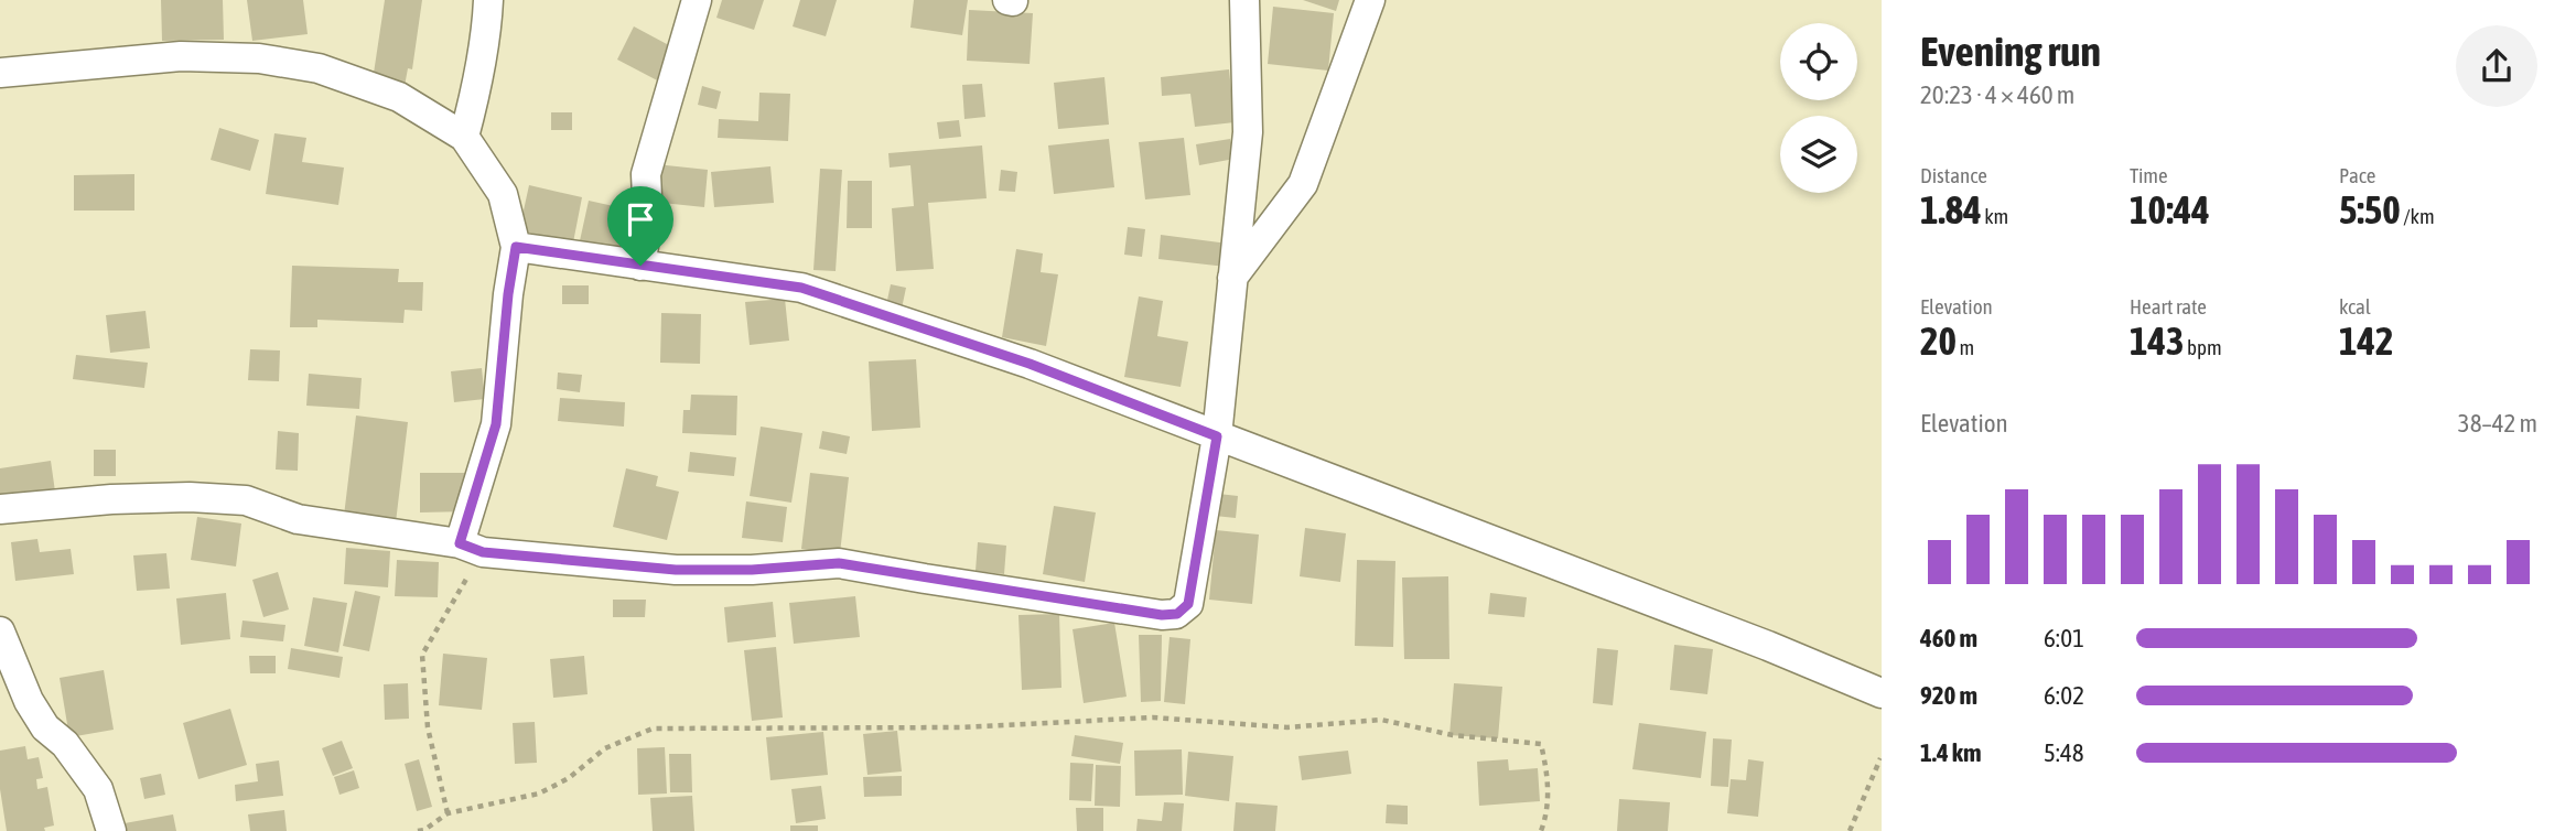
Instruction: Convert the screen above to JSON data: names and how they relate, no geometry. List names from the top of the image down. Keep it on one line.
{"page":{"heading":["Evening run","20:23 · 4 × 460 m"],"stats":[["Distance","1.84 km"],["Time","10:44"],["Pace","5:50 /km"],["Elevation","20 m"],["Heart rate","143 bpm"],["kcal","142"]],"chart":["Elevation","38–42 m"],"list":[{"name":"460 m","note":"6:01"},{"name":"920 m","note":"6:02"},{"name":"1.4 km","note":"5:48"}]}}
